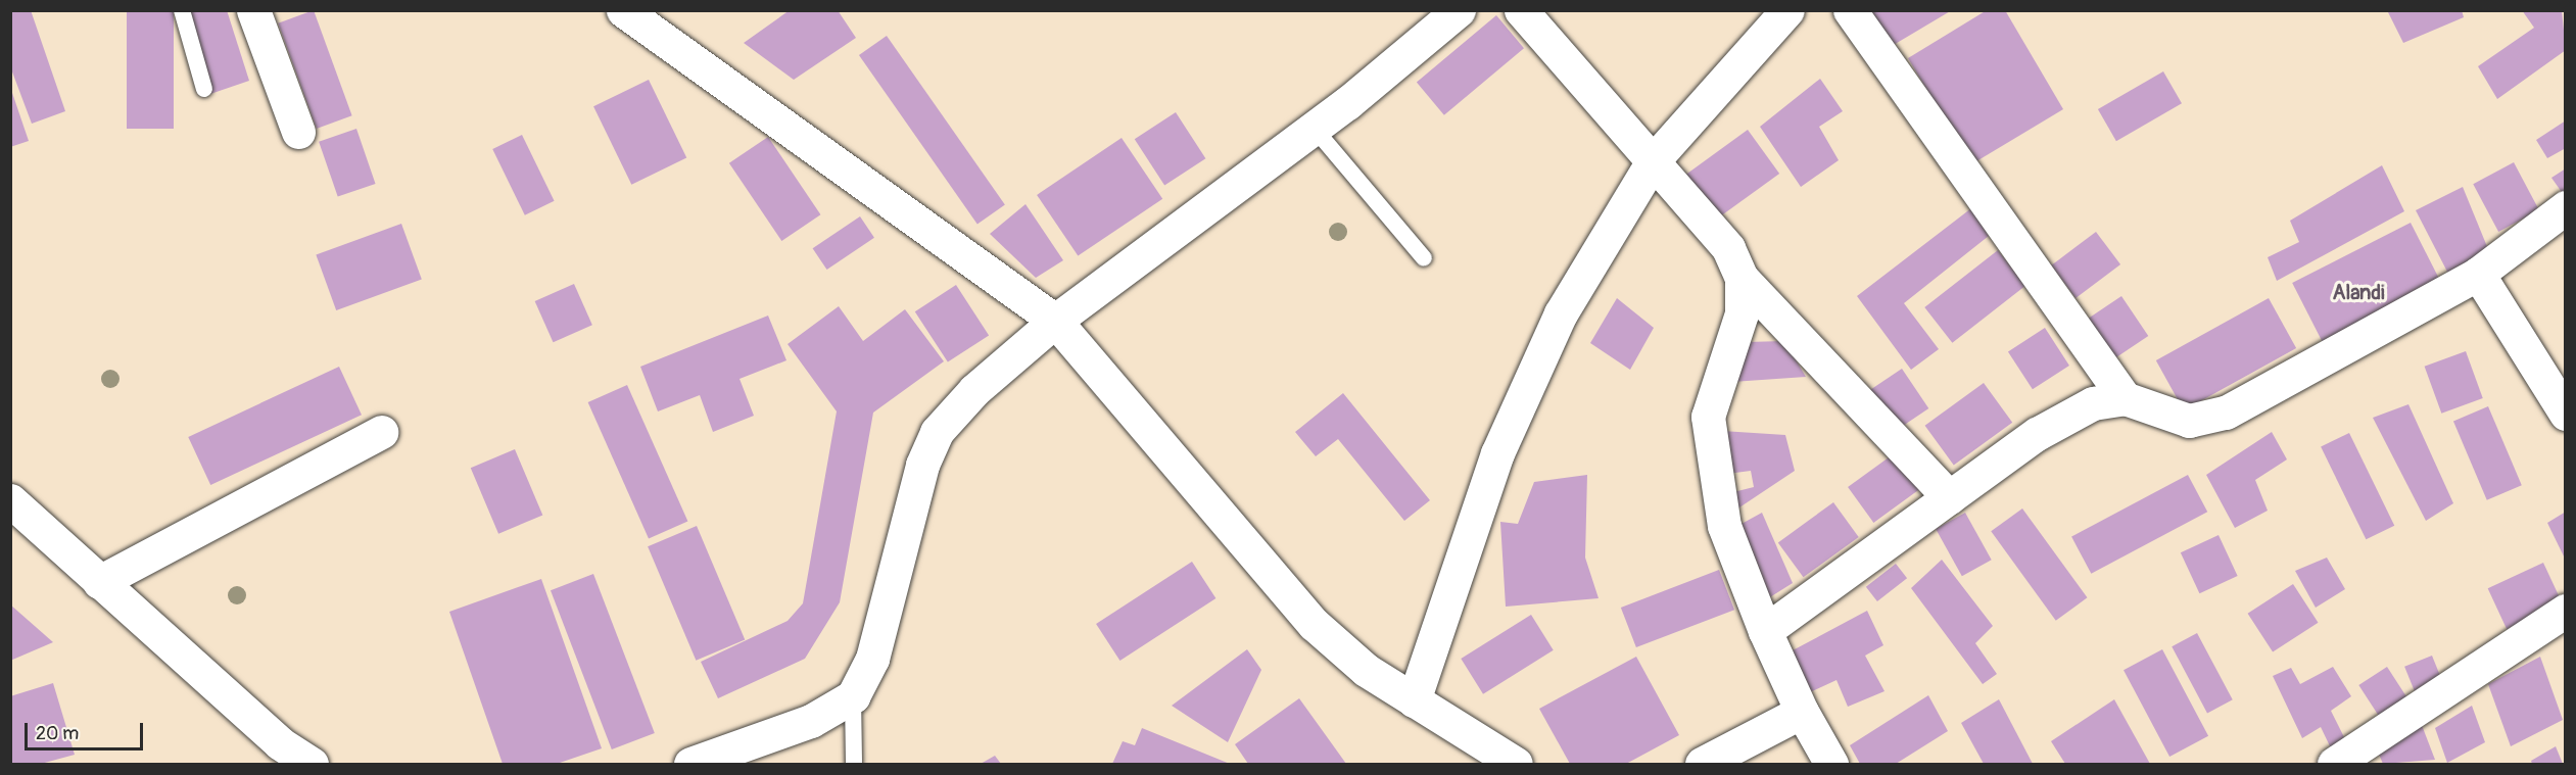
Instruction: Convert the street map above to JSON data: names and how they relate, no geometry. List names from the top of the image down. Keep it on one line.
{"districts":["Alandi"],"scale_bar":"20 m"}
